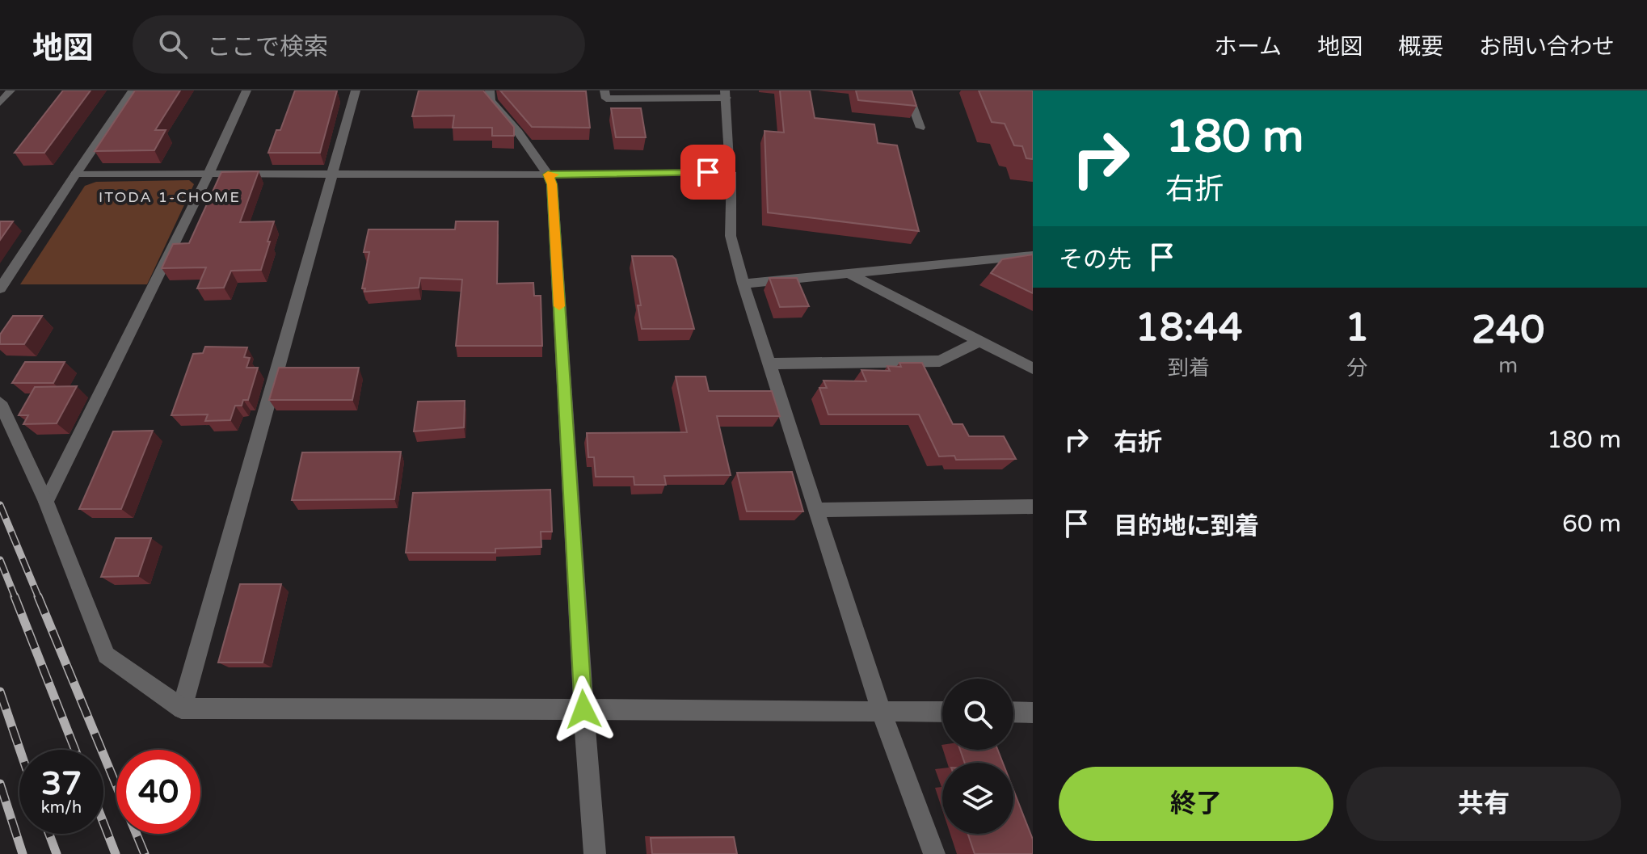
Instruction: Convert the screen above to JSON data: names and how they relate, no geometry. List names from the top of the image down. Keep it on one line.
{"districts":["ITODA 1-CHOME"],"page":{"header":"地図","search":"ここで検索","nav":["ホーム","地図","概要","お問い合わせ"],"turn":["180 m","右折"],"then":"その先","eta":["18:44","到着","1","分","240","m"],"list":[{"name":"右折","value":"180 m"},{"name":"目的地に到着","value":"60 m"}],"speed":"37 km/h","limit":"40","buttons":["終了","共有"]}}
